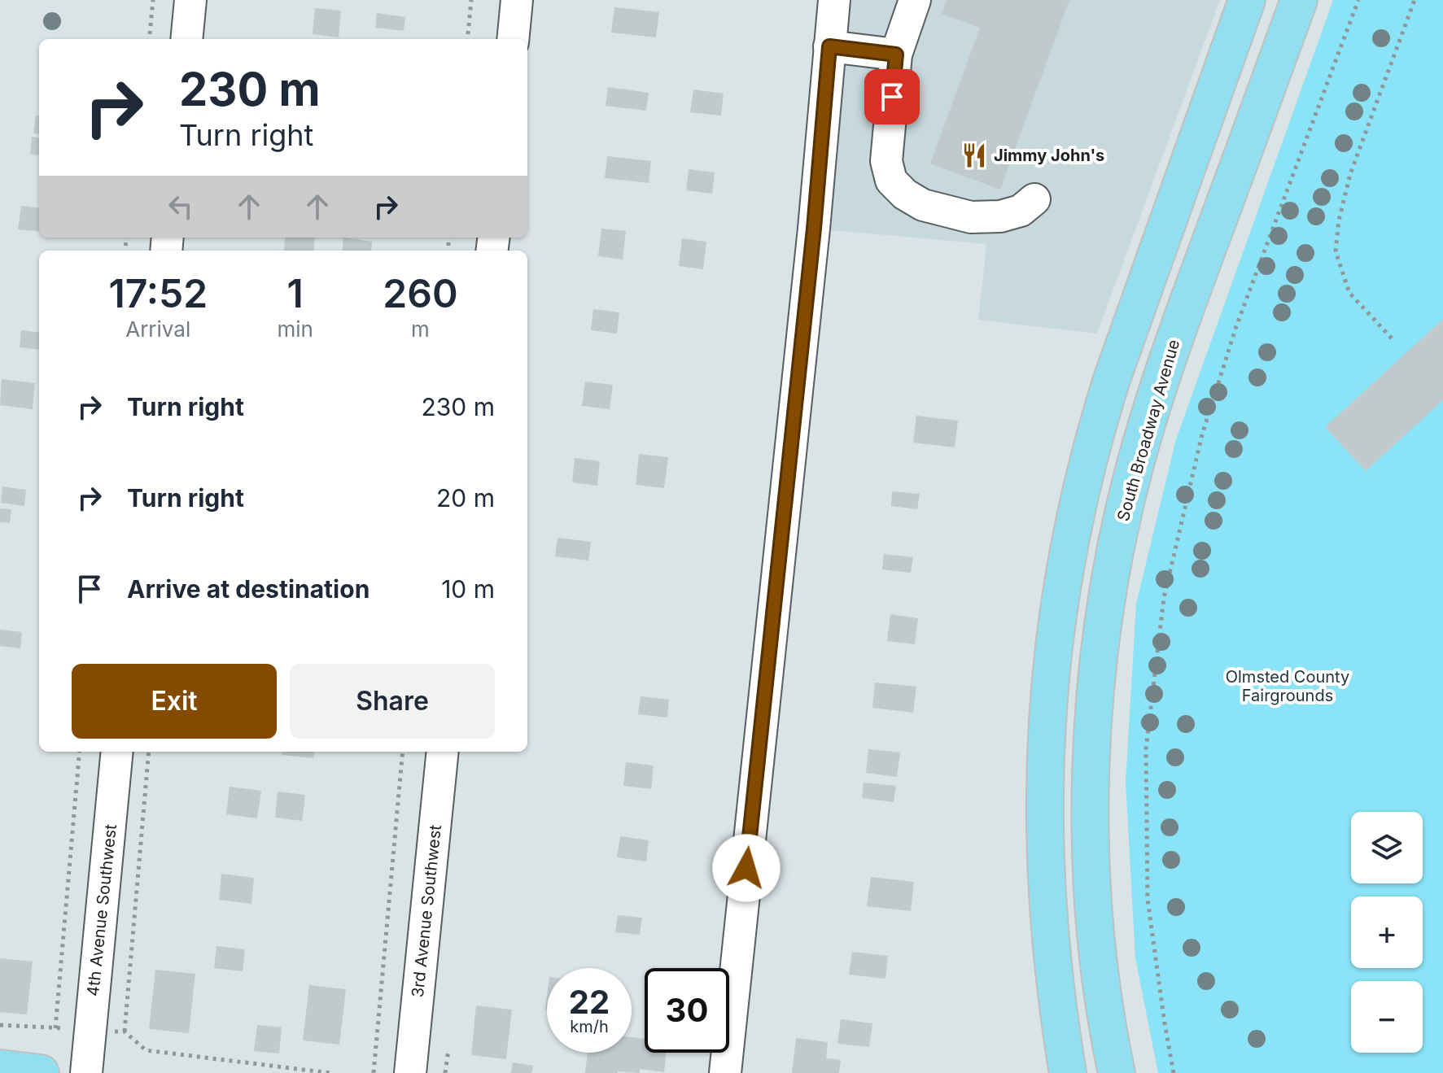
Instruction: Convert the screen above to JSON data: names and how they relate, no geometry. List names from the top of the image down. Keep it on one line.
{"streets":{"main road":["South Broadway Avenue"],"street":["4th Avenue Southwest","3rd Avenue Southwest"]},"parks":["Olmsted County Fairgrounds"],"places":{"restaurant":["Jimmy John's"]},"page":{"turn":["230 m","Turn right"],"eta":["17:52","Arrival","1","min","260","m"],"list":[{"name":"Turn right","value":"230 m"},{"name":"Turn right","value":"20 m"},{"name":"Arrive at destination","value":"10 m"}],"buttons":["Exit","Share"],"map_buttons":["+","−"],"speed":"22 km/h","limit":"30"}}
